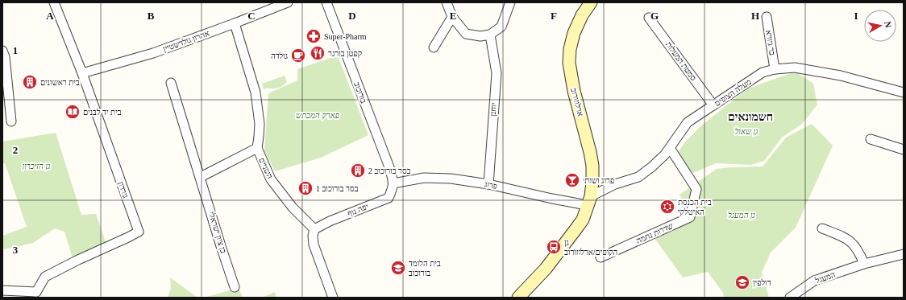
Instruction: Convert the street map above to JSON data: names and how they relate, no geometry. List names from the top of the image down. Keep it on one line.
{"streets":{"street":["אהרון גולדשטיין","בר גיורא","סמטת המעלות","בורוכוב","מעלה הצופים","ארלוזורוב","יוחנן","השניים","פרוג","גורדון","יפה נוף","בן ציון ישראלי","שדרות נחמה","המעגל"]},"crossings":[["אהרון גולדשטיין","השניים"],["אהרון גולדשטיין","גורדון"],["בר גיורא","מעלה הצופים"],["סמטת המעלות","מעלה הצופים"],["בורוכוב","פרוג"],["בורוכוב","יפה נוף"],["מעלה הצופים","ארלוזורוב"],["מעלה הצופים","פרוג"],["מעלה הצופים","שדרות נחמה"],["ארלוזורוב","פרוג"],["יוחנן","פרוג"],["השניים","יפה נוף"],["פרוג","יפה נוף"]],"districts":["חשמונאים"],"parks":["פארק המכתש","גן שאול","גן הזיכרון","גן המעגל"],"places":{"pharmacy":["Super-Pharm"],"restaurant":["קפטן בורגר"],"cafe":["גולדה"],"building":["בית ראשונים","בסר בורוכוב 2","בסר בורוכוב 1"],"library":["בית יד לבנים"],"bar":["פרוג ושות׳"],"synagogue":["בית הכנסת האיטלקי"],"bus stop":["גן הקופים/ארלוזורוב"],"school or university":["בית הלומד בורוכוב","דולפין"]},"north":"right","grid":{"columns":["A","B","C","D","E","F","G","H","I"],"rows":["1","2","3"]}}
